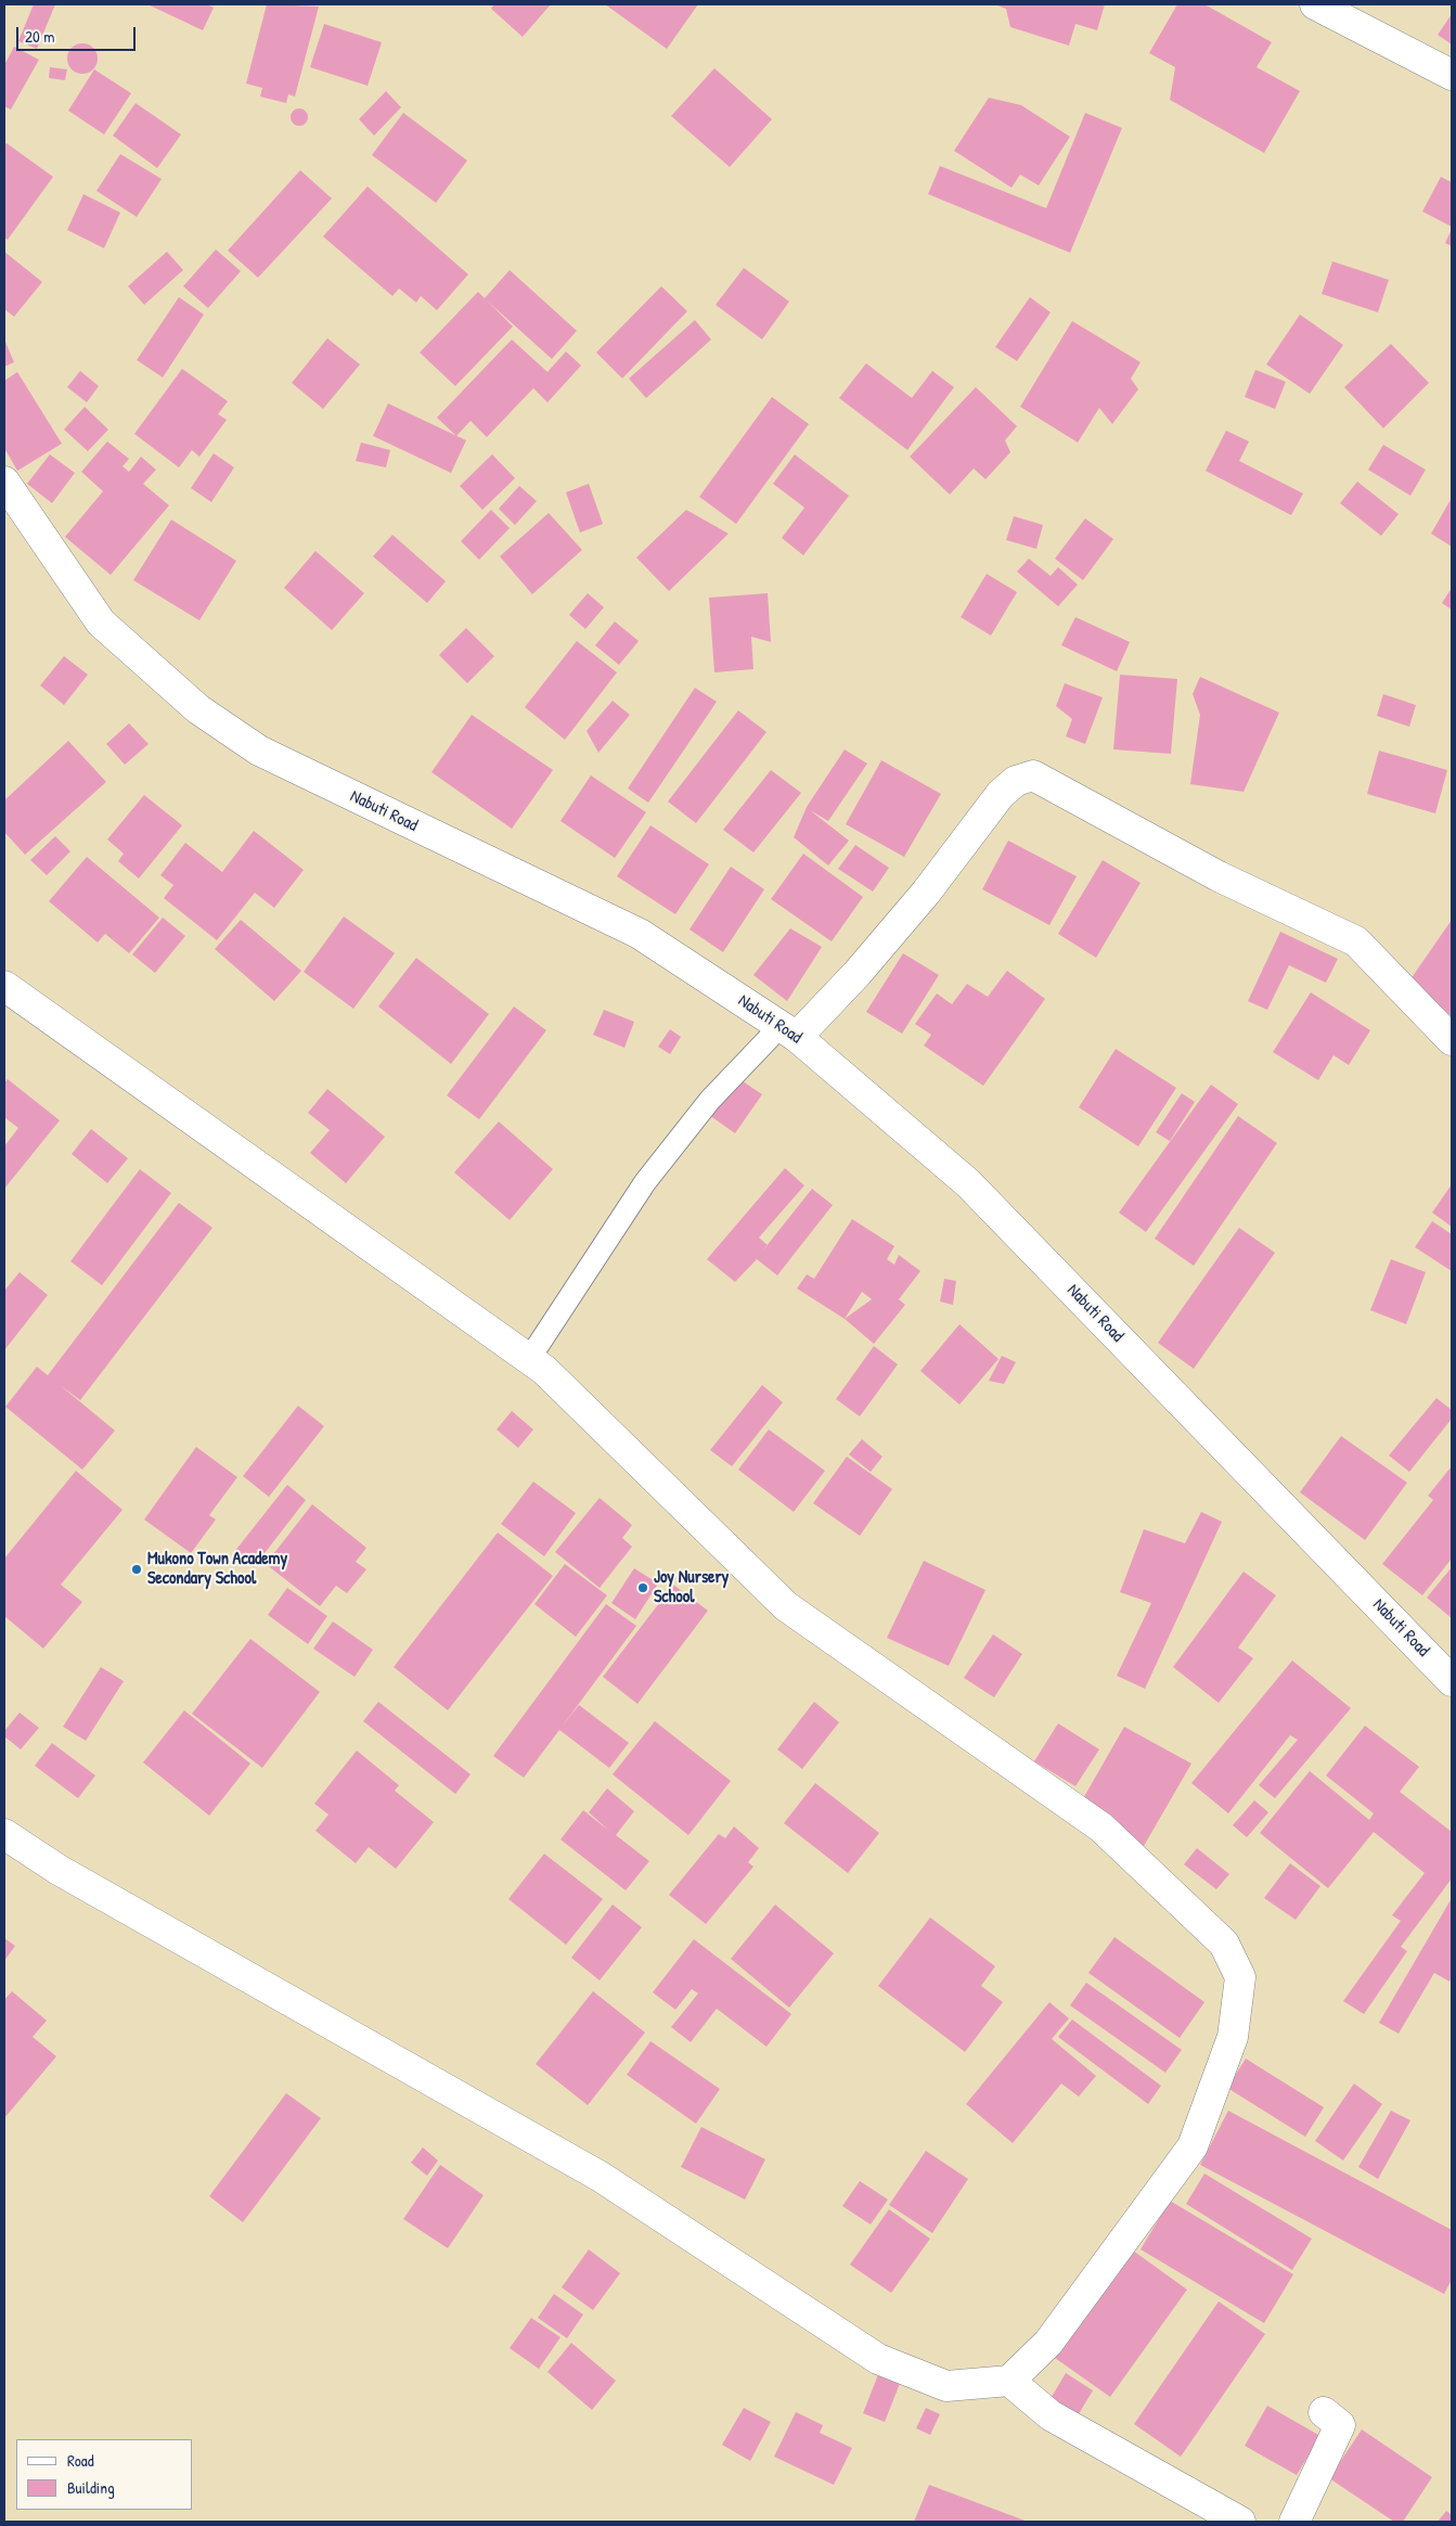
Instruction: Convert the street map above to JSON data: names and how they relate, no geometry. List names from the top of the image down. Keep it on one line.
{"streets":{"street":["Nabuti Road"]},"places":["Mukono Town Academy Secondary School","Joy Nursery School"],"legend":["Road","Building"],"scale_bar":"20 m"}
